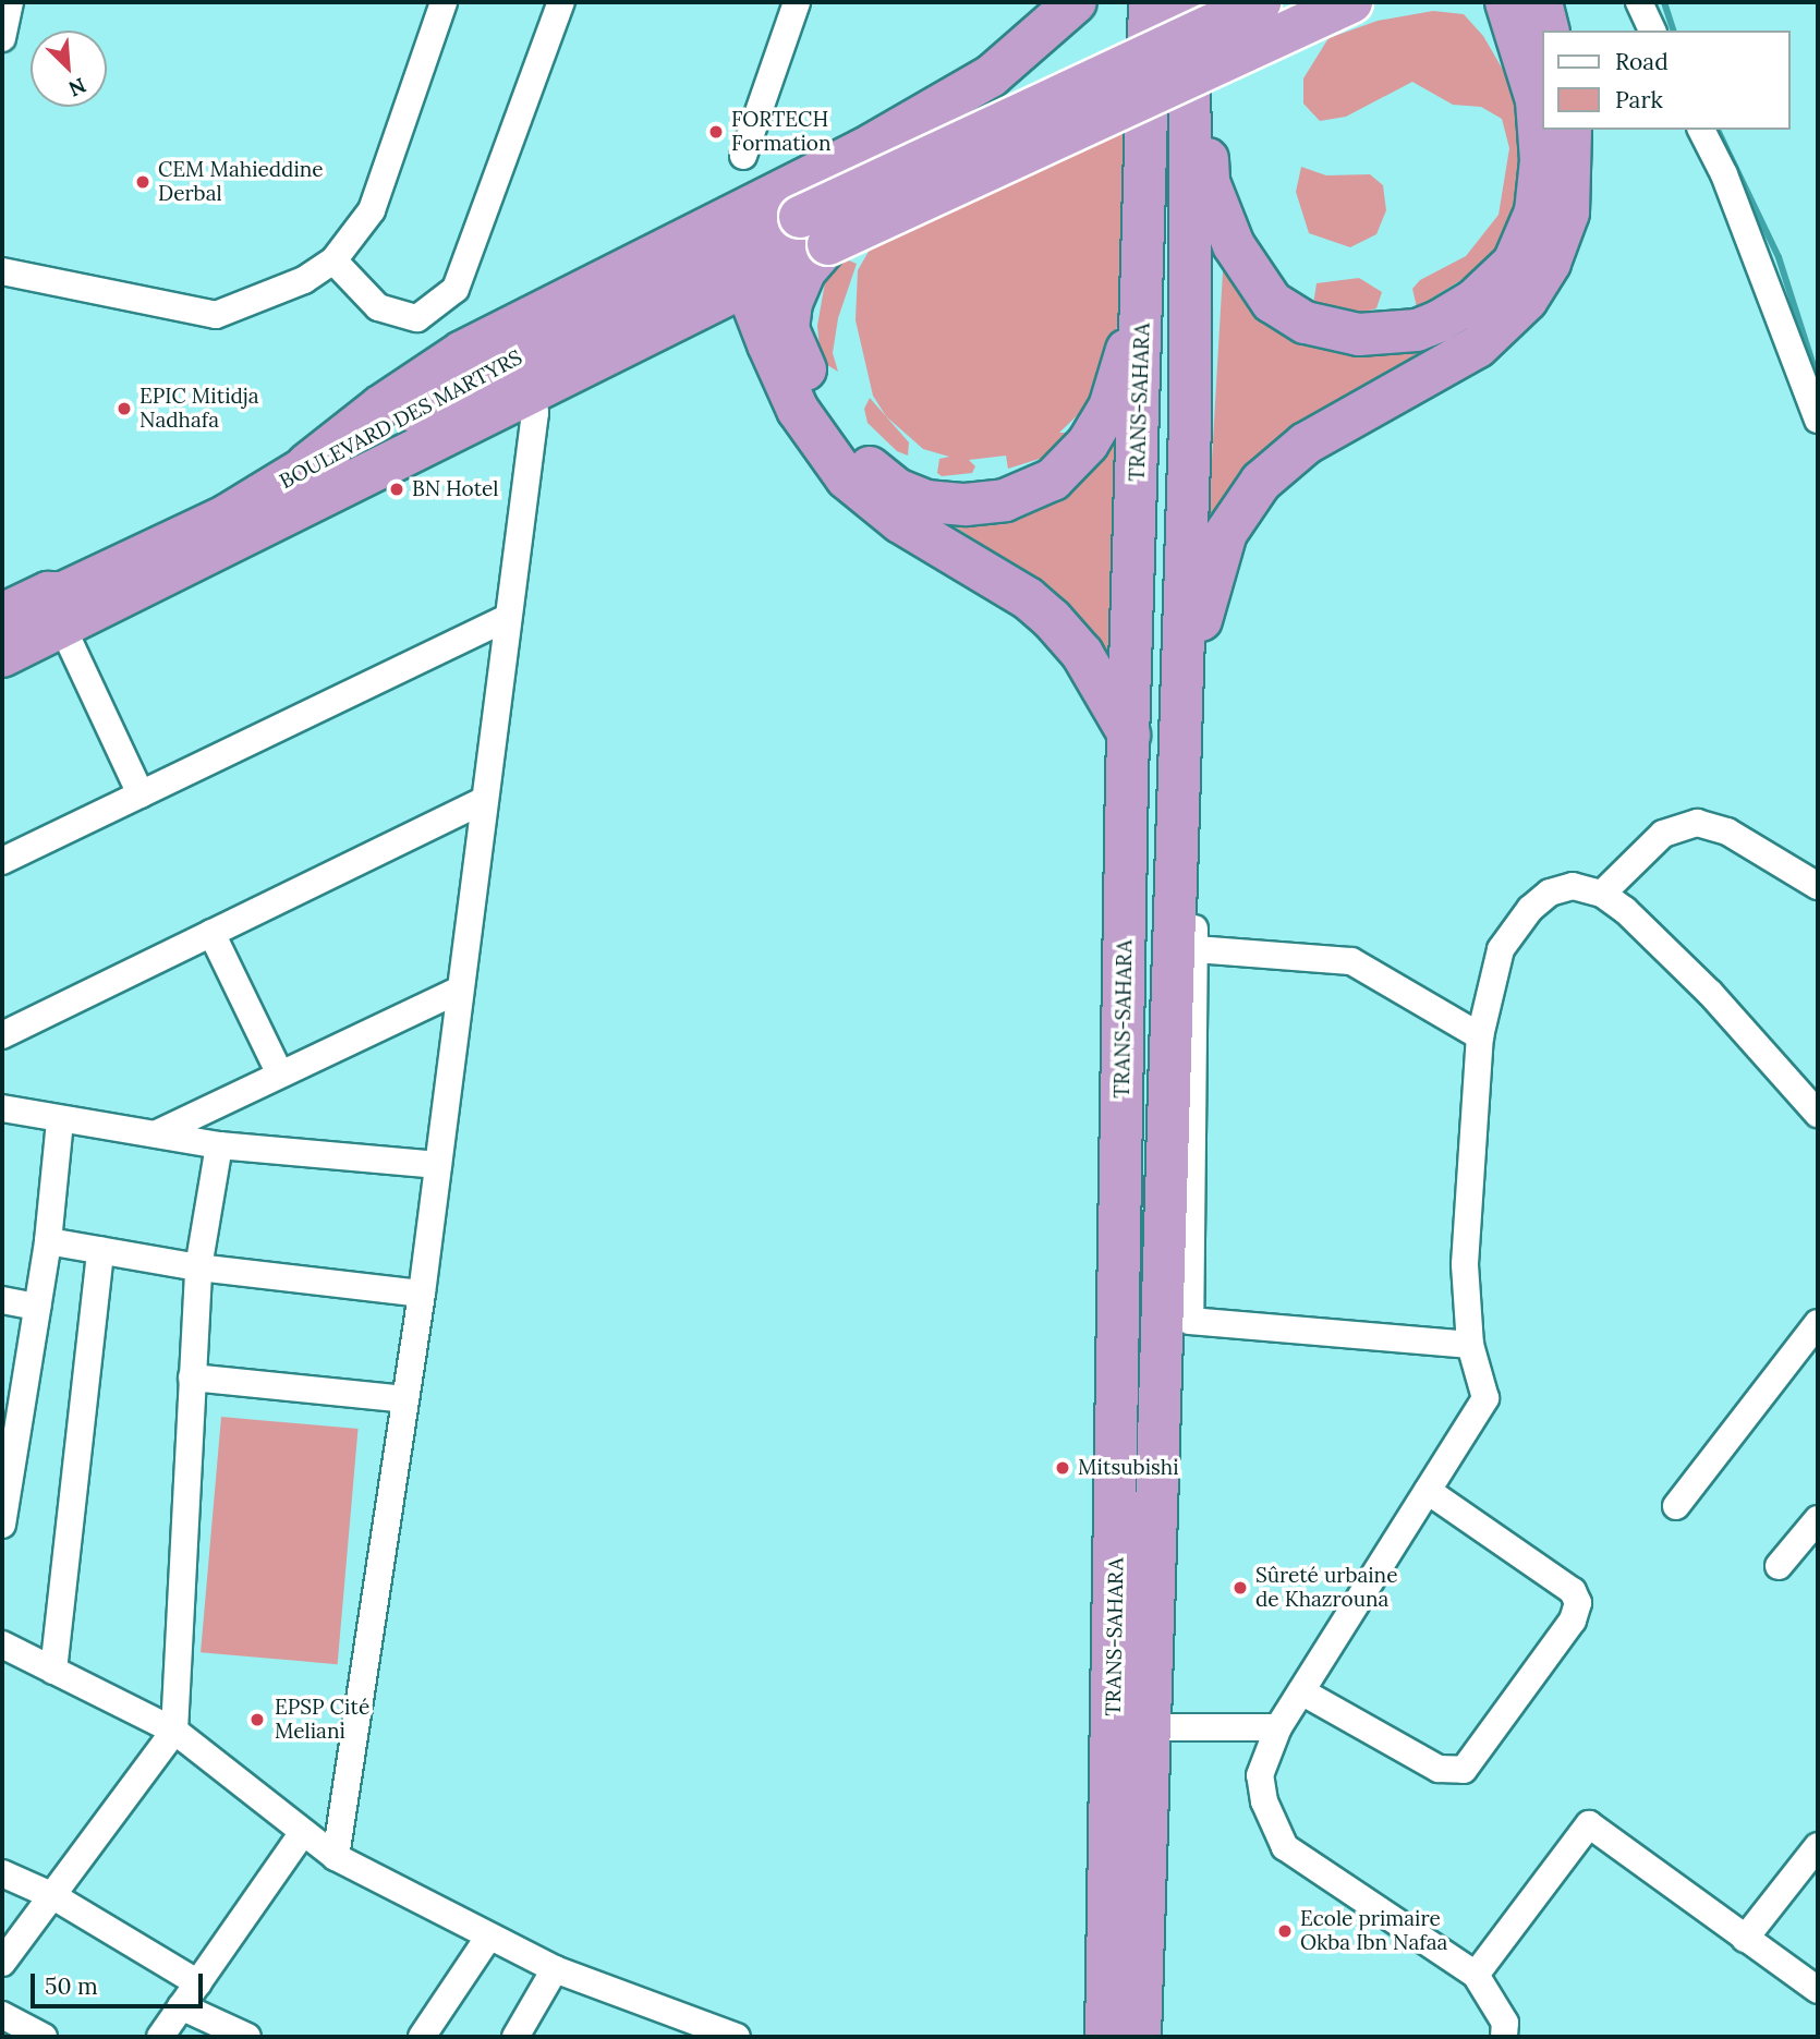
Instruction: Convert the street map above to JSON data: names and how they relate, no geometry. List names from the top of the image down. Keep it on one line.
{"streets":{"highway":["TRANS-SAHARA","BOULEVARD DES MARTYRS"]},"places":["FORTECH Formation","CEM Mahieddine Derbal","EPIC Mitidja Nadhafa","BN Hotel","Mitsubishi","Sûreté urbaine de Khazrouna","EPSP Cité Meliani","Ecole primaire Okba Ibn Nafaa"],"legend":["Road","Park"],"scale_bar":"50 m","north":"bottom right"}
